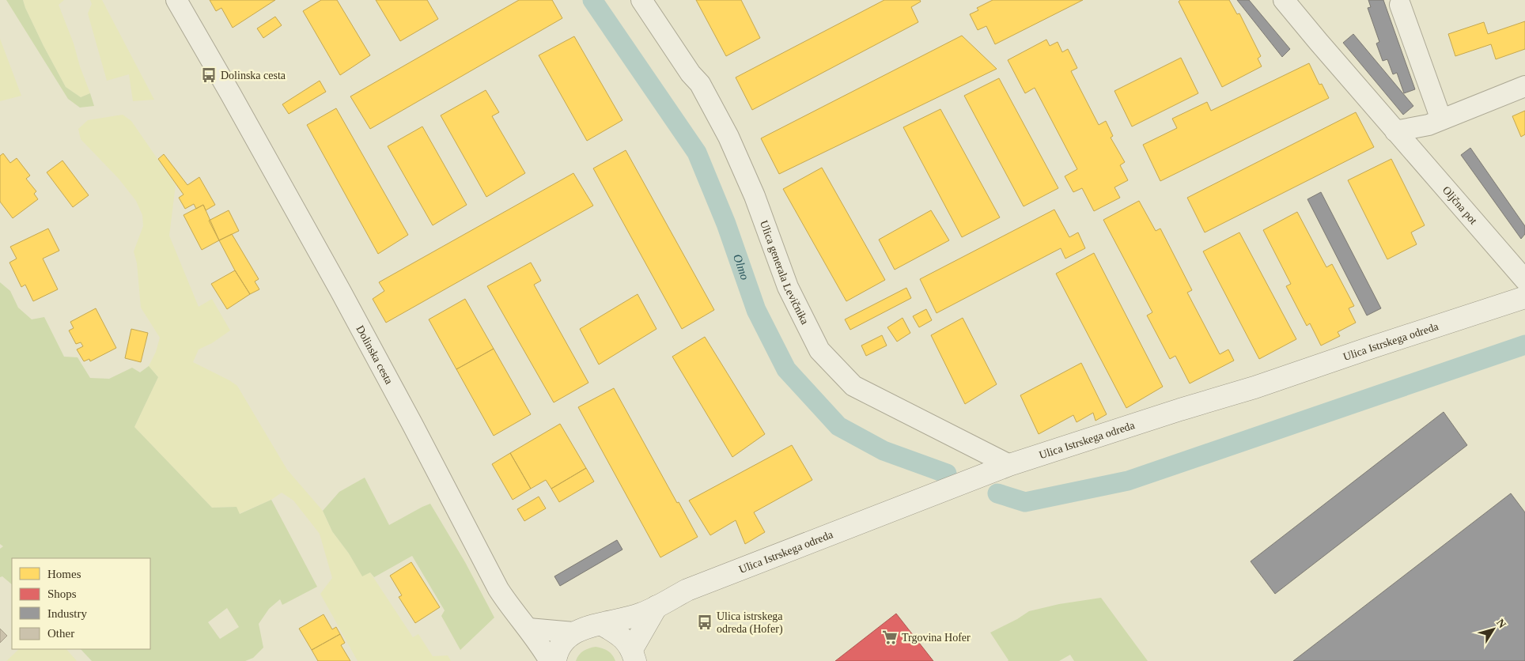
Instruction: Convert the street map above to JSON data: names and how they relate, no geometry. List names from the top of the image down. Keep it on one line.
{"streets":{"street":["Oljčna pot","Ulica generala Levičnika","Ulica Istrskega odreda","Dolinska cesta"]},"crossings":[["Ulica generala Levičnika","Ulica Istrskega odreda"]],"water":["Olmo"],"places":{"bus stop":["Dolinska cesta","Ulica istrskega odreda (Hofer)"],"supermarket":["Trgovina Hofer"]},"legend":["Homes","Shops","Industry","Other"],"north":"top right"}
